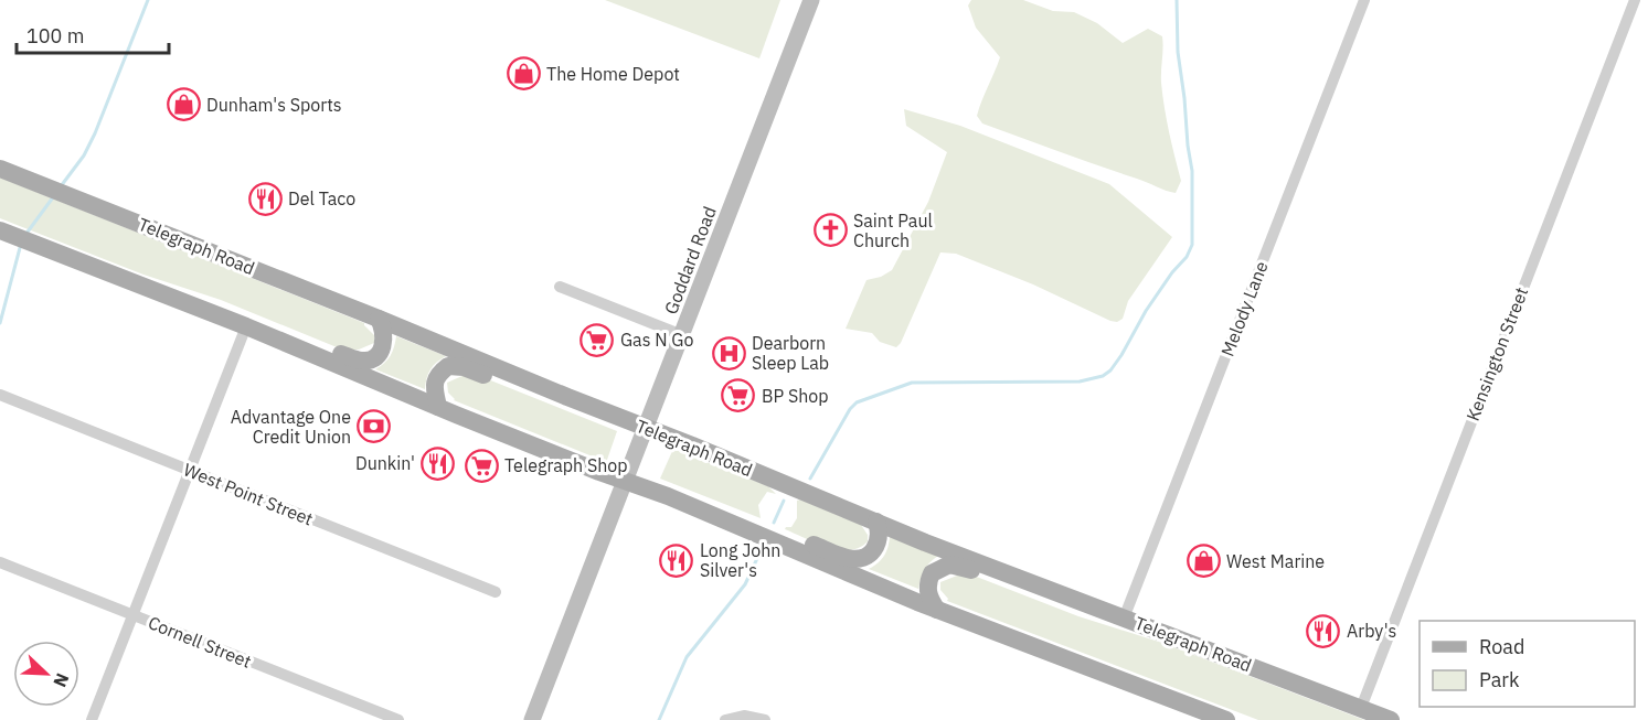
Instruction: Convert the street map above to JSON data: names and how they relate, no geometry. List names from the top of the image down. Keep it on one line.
{"streets":{"main road":["Telegraph Road","Goddard Road"],"street":["Melody Lane","Kensington Street","West Point Street","Cornell Street"]},"crossings":[["Telegraph Road","Goddard Road"],["Telegraph Road","Melody Lane"],["Telegraph Road","Kensington Street"]],"places":{"shop":["The Home Depot","Dunham's Sports","West Marine"],"restaurant":["Del Taco","Dunkin'","Long John Silver's","Arby's"],"church":["Saint Paul Church"],"supermarket":["Gas N Go","BP Shop","Telegraph Shop"],"hospital":["Dearborn Sleep Lab"],"bank":["Advantage One Credit Union"]},"legend":["Road","Park"],"scale_bar":"100 m","north":"bottom right"}
